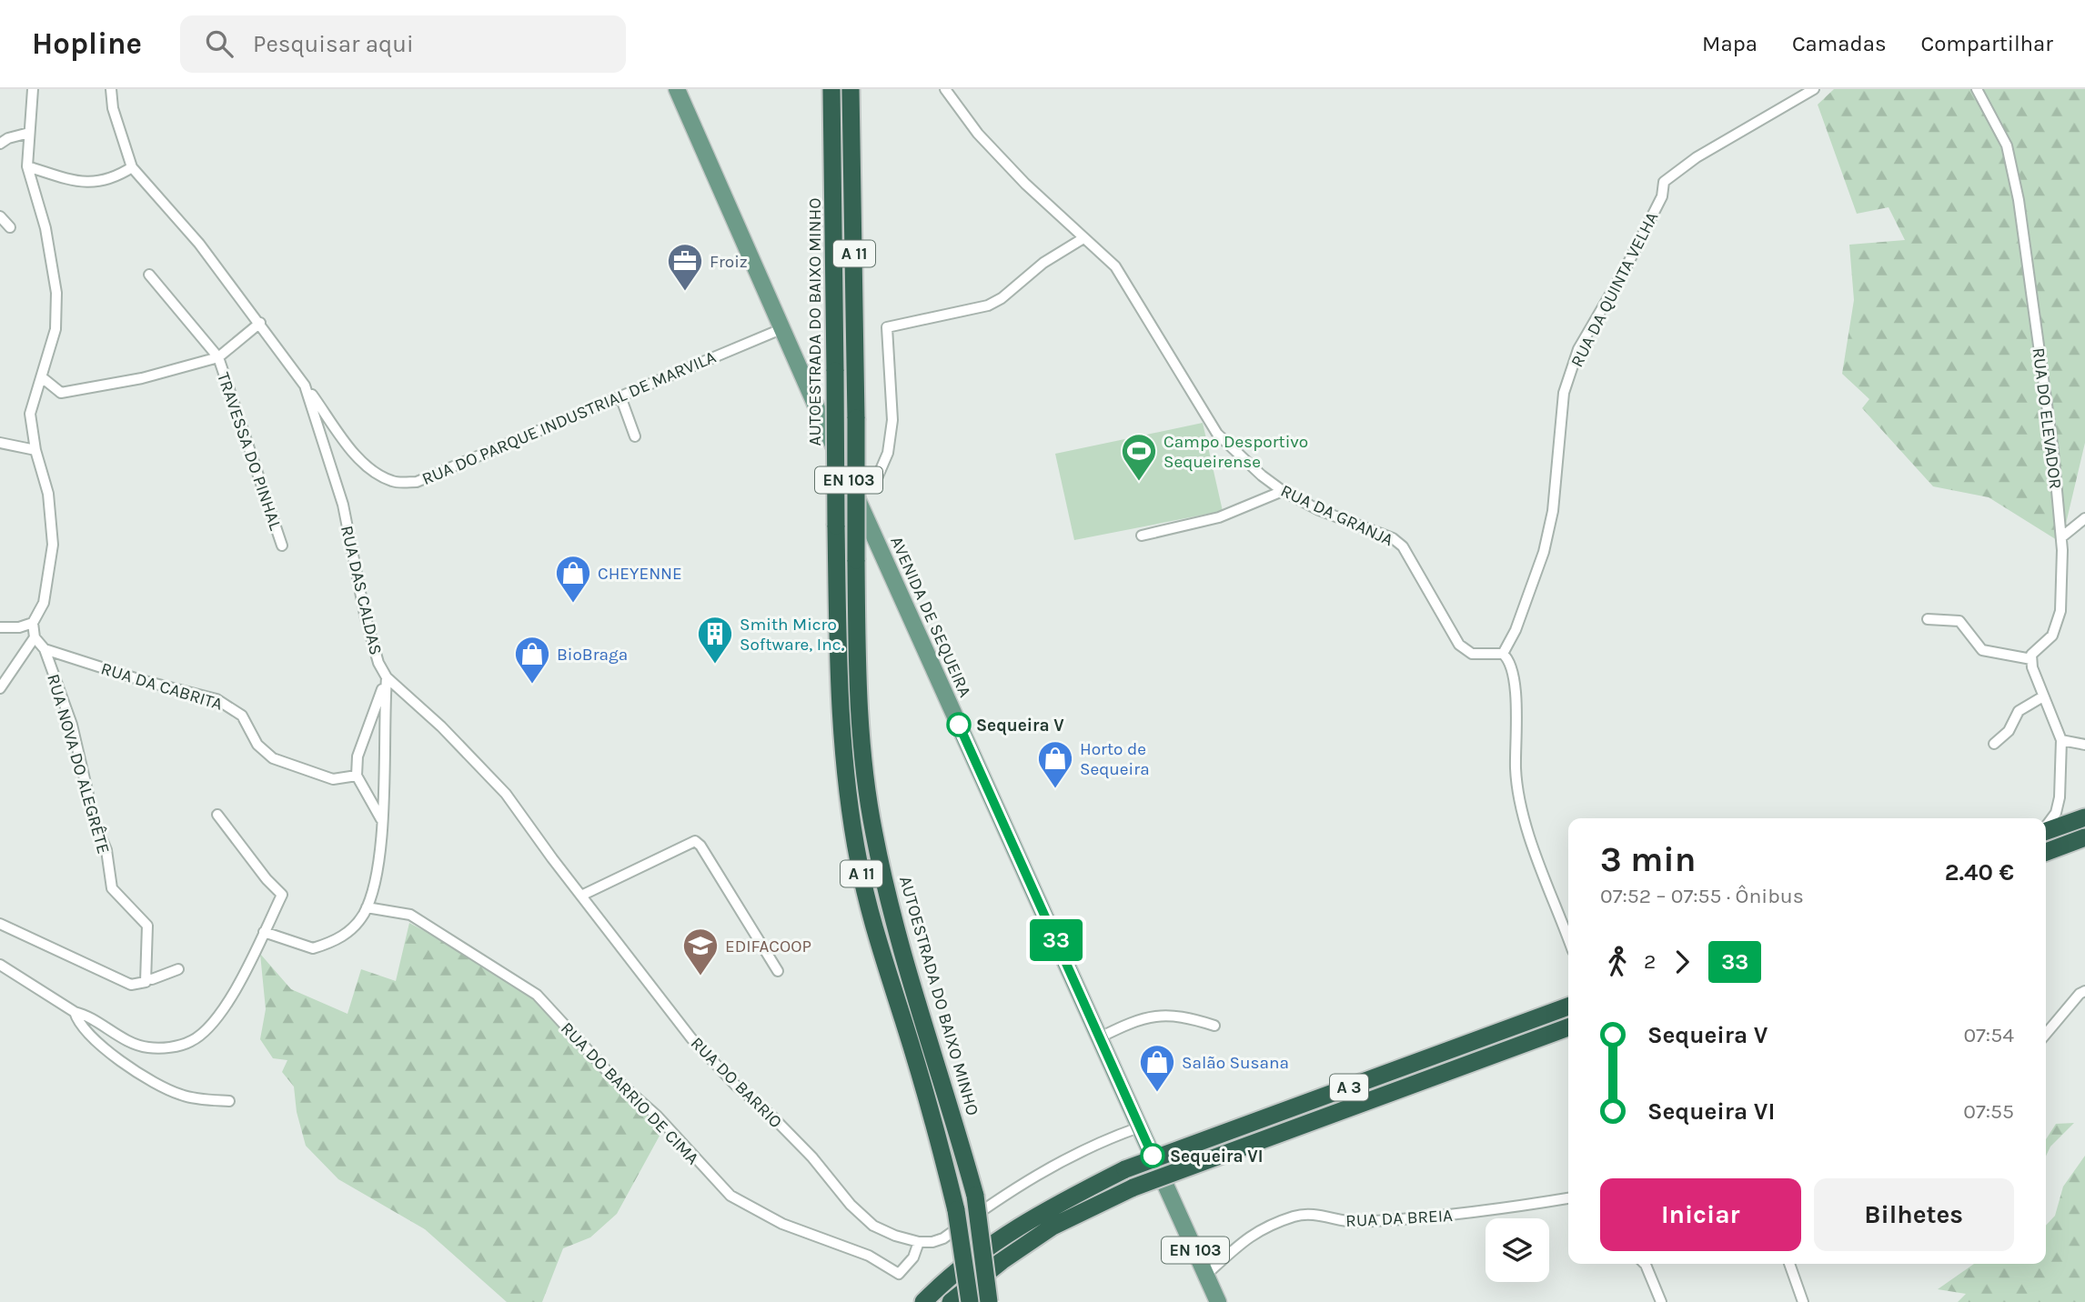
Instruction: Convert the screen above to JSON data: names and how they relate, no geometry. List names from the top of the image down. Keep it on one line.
{"streets":{"highway":["A 11","AUTOESTRADA DO BAIXO MINHO","A 3"],"main road":["EN 103","AVENIDA DE SEQUEIRA"],"street":["RUA DA QUINTA VELHA","RUA DO PARQUE INDUSTRIAL DE MARVILA","RUA DO ELEVADOR","TRAVESSA DO PINHAL","RUA DA GRANJA","RUA DAS CALDAS","RUA DA CABRITA","RUA NOVA DO ALEGRÊTE","RUA DO BARRIO","RUA DO BARRIO DE CIMA","RUA DA BREIA"]},"crossings":[["RUA DA QUINTA VELHA","RUA DA GRANJA"],["RUA DO PARQUE INDUSTRIAL DE MARVILA","EN 103"],["RUA DO PARQUE INDUSTRIAL DE MARVILA","RUA DAS CALDAS"],["RUA DO PARQUE INDUSTRIAL DE MARVILA","AVENIDA DE SEQUEIRA"],["EN 103","AVENIDA DE SEQUEIRA"],["RUA DAS CALDAS","RUA DO BARRIO"],["RUA DAS CALDAS","RUA DO BARRIO DE CIMA"],["AVENIDA DE SEQUEIRA","RUA DA BREIA"],["RUA DA CABRITA","RUA NOVA DO ALEGRÊTE"],["RUA DO BARRIO","RUA DO BARRIO DE CIMA"]],"places":{"office":["Froiz"],"sports":["Campo Desportivo Sequeirense"],"shop":["CHEYENNE","BioBraga","Horto de Sequeira","Salão Susana"],"building":["Smith Micro Software, Inc."],"other":["Sequeira V","Sequeira VI"],"school or university":["EDIFACOOP"]},"lines":["bus line 33"],"page":{"header":"Hopline","search":"Pesquisar aqui","nav":["Mapa","Camadas","Compartilhar"],"on_map":"33","heading":["3 min","07:52 – 07:55 · Ônibus","2.40 €"],"legs":["2","33"],"list":[{"name":"Sequeira V","value":"07:54"},{"name":"Sequeira VI","value":"07:55"}],"buttons":["Iniciar","Bilhetes"]}}
